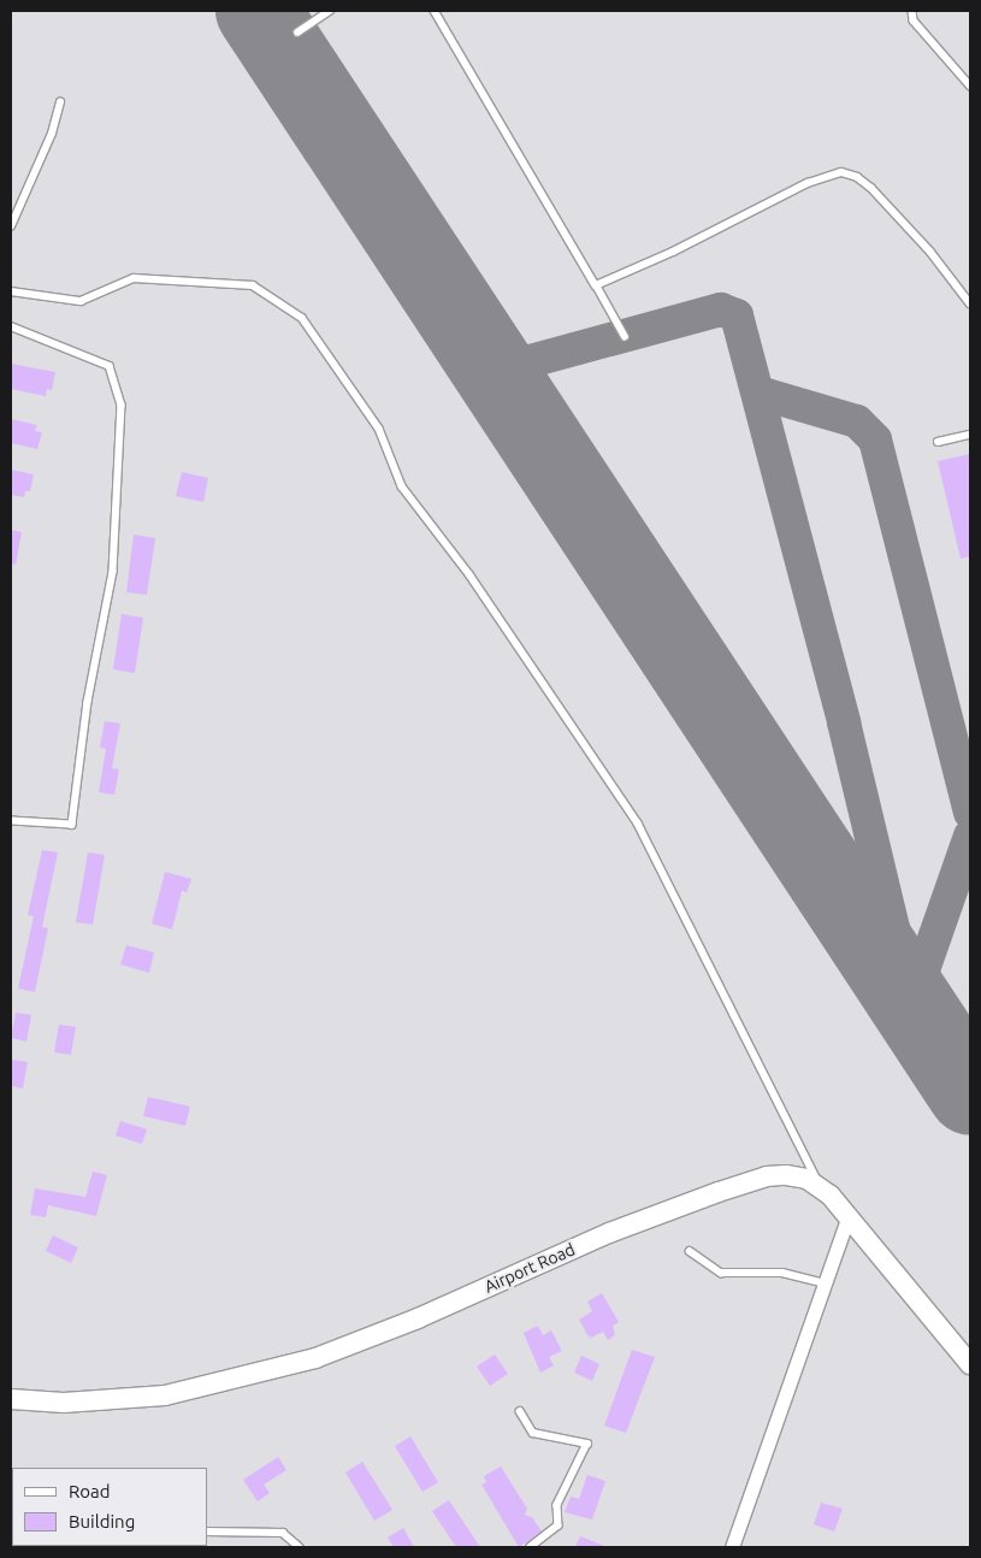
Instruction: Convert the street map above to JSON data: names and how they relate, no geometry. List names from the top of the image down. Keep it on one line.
{"streets":{"main road":["Airport Road"]},"legend":["Road","Building"]}
